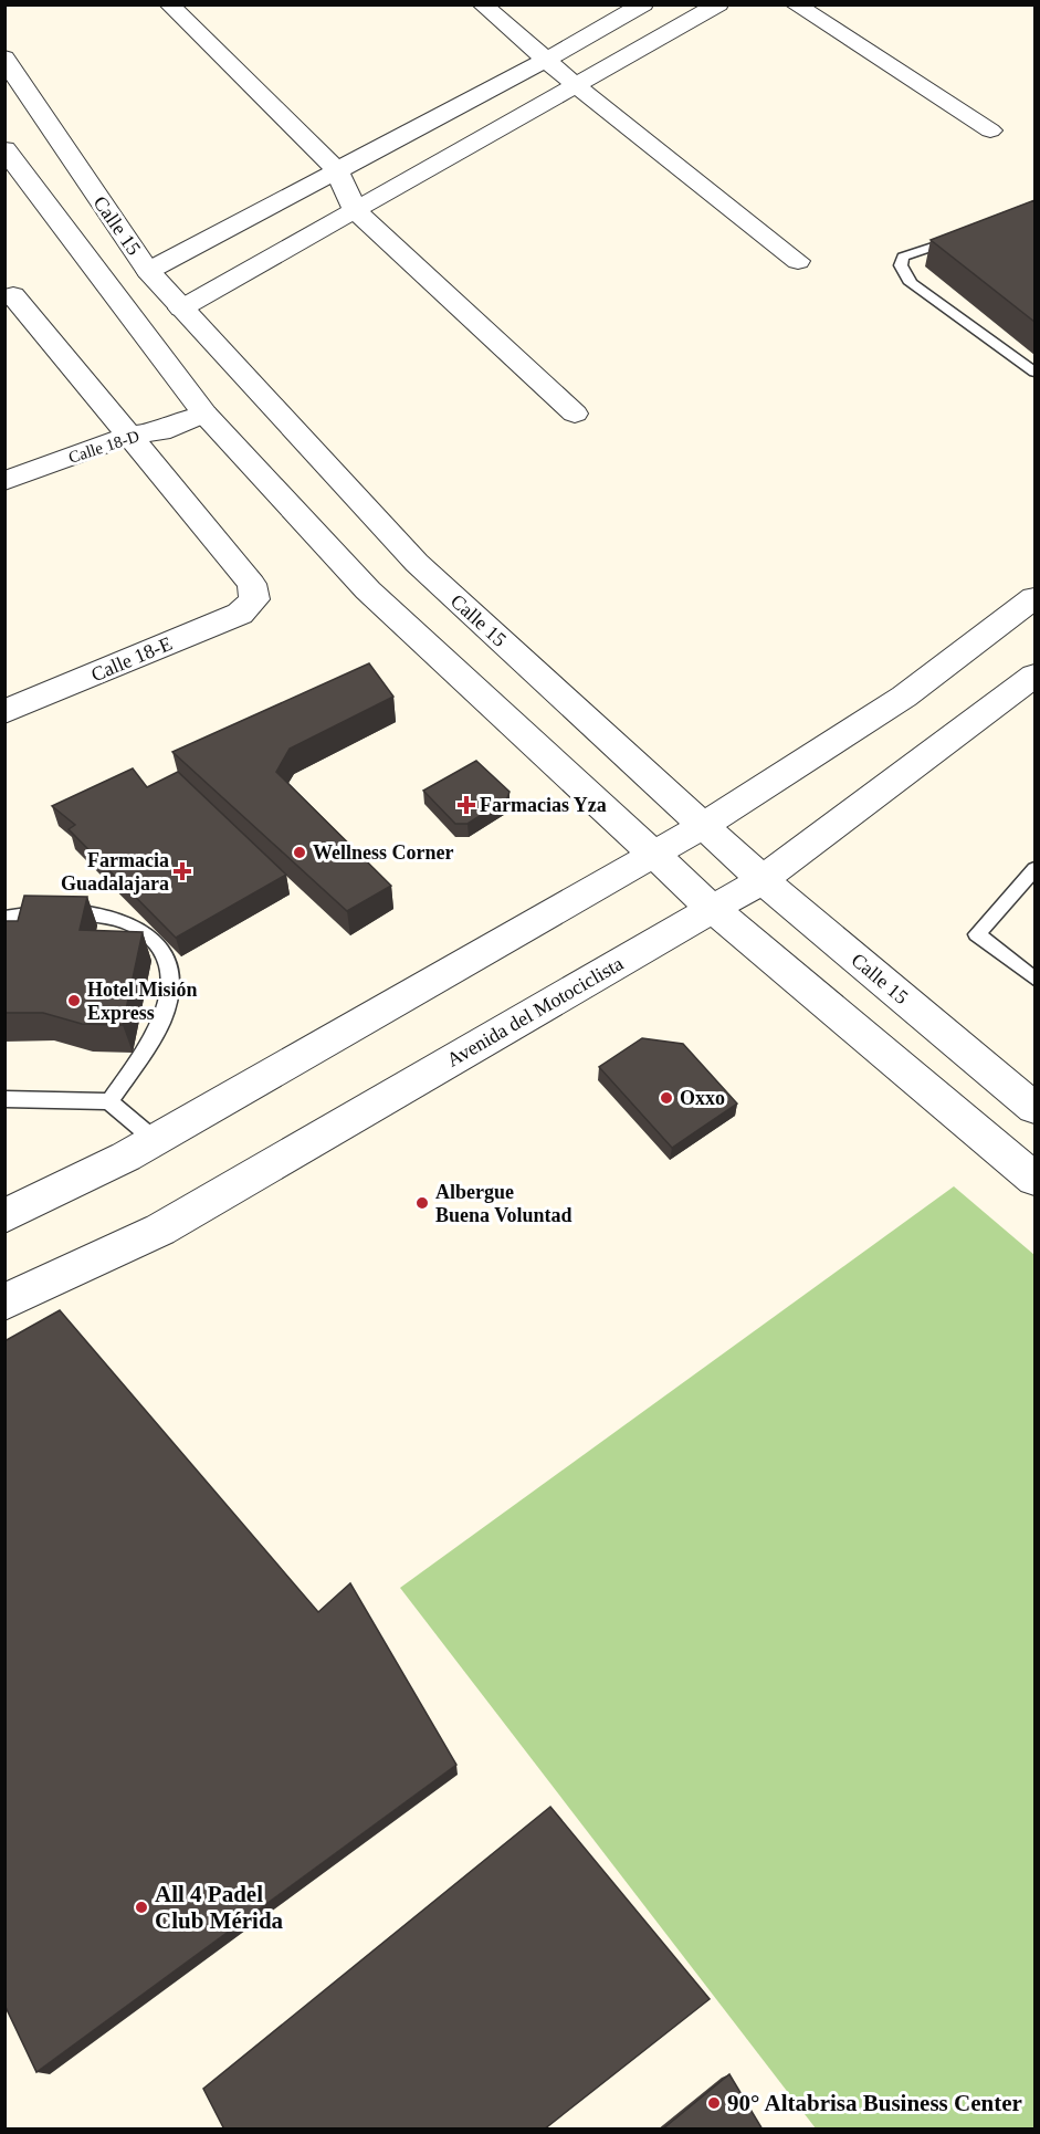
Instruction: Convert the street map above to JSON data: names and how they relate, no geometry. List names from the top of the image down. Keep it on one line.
{"streets":{"street":["Calle 15","Calle 18-D","Calle 18-E","Avenida del Motociclista"]},"crossings":[["Calle 15","Avenida del Motociclista"],["Calle 18-D","Calle 18-E"]],"places":{"health":["Farmacias Yza","Farmacia Guadalajara"],"other":["Wellness Corner","Hotel Misión Express","Oxxo","Albergue Buena Voluntad","All 4 Padel Club Mérida","90° Altabrisa Business Center"]}}
